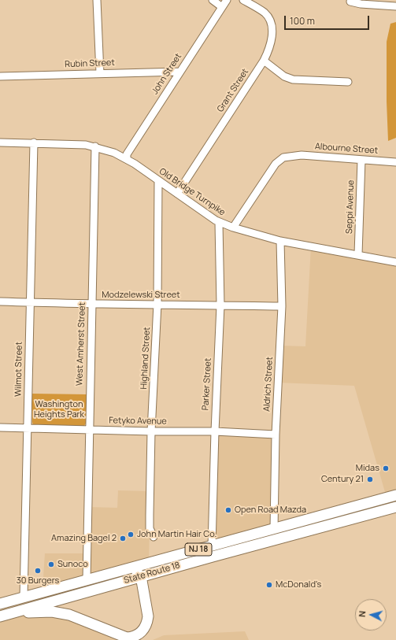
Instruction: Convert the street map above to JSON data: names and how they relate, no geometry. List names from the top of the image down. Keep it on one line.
{"streets":{"highway":["NJ 18","State Route 18"],"street":["Rubin Street","John Street","Grant Street","Albourne Street","Old Bridge Turnpike","Seppi Avenue","Modzelewski Street","West Amherst Street","Highland Street","Wilmot Street","Parker Street","Aldrich Street","Fetyko Avenue"]},"crossings":[["Rubin Street","John Street"],["John Street","Old Bridge Turnpike"],["Grant Street","Old Bridge Turnpike"],["Albourne Street","Old Bridge Turnpike"],["Albourne Street","Seppi Avenue"],["Old Bridge Turnpike","Seppi Avenue"],["Old Bridge Turnpike","West Amherst Street"],["Old Bridge Turnpike","Highland Street"],["Old Bridge Turnpike","Wilmot Street"],["Old Bridge Turnpike","Parker Street"],["Old Bridge Turnpike","Aldrich Street"],["Modzelewski Street","West Amherst Street"],["Modzelewski Street","Highland Street"],["Modzelewski Street","Wilmot Street"],["Modzelewski Street","Parker Street"],["Modzelewski Street","Aldrich Street"],["West Amherst Street","Fetyko Avenue"],["West Amherst Street","State Route 18"],["Highland Street","Fetyko Avenue"],["Wilmot Street","Fetyko Avenue"],["Wilmot Street","State Route 18"],["Parker Street","Fetyko Avenue"],["Parker Street","State Route 18"],["Aldrich Street","Fetyko Avenue"],["Aldrich Street","State Route 18"]],"parks":["Washington Heights Park"],"places":["Midas","Century 21","Open Road Mazda","John Martin Hair Co.","Amazing Bagel 2","Sunoco","30 Burgers","McDonald's"],"scale_bar":"100 m","north":"left"}
